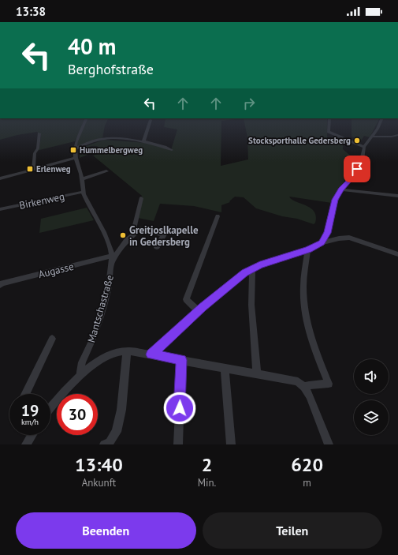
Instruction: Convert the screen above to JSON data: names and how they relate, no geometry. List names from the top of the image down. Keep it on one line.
{"streets":{"street":["Birkenweg","Augasse","Mantschastraße"]},"crossings":[["Birkenweg","Mantschastraße"],["Augasse","Mantschastraße"]],"places":{"other":["Stocksporthalle Gedersberg","Greitjoslkapelle in Gedersberg"],"transit":["Hummelbergweg","Erlenweg"]},"page":{"status":"13:38","turn":["40 m","Berghofstraße"],"speed":"19 km/h","limit":"30","eta":["13:40","Ankunft","2","Min.","620","m"],"buttons":["Beenden","Teilen"]}}
